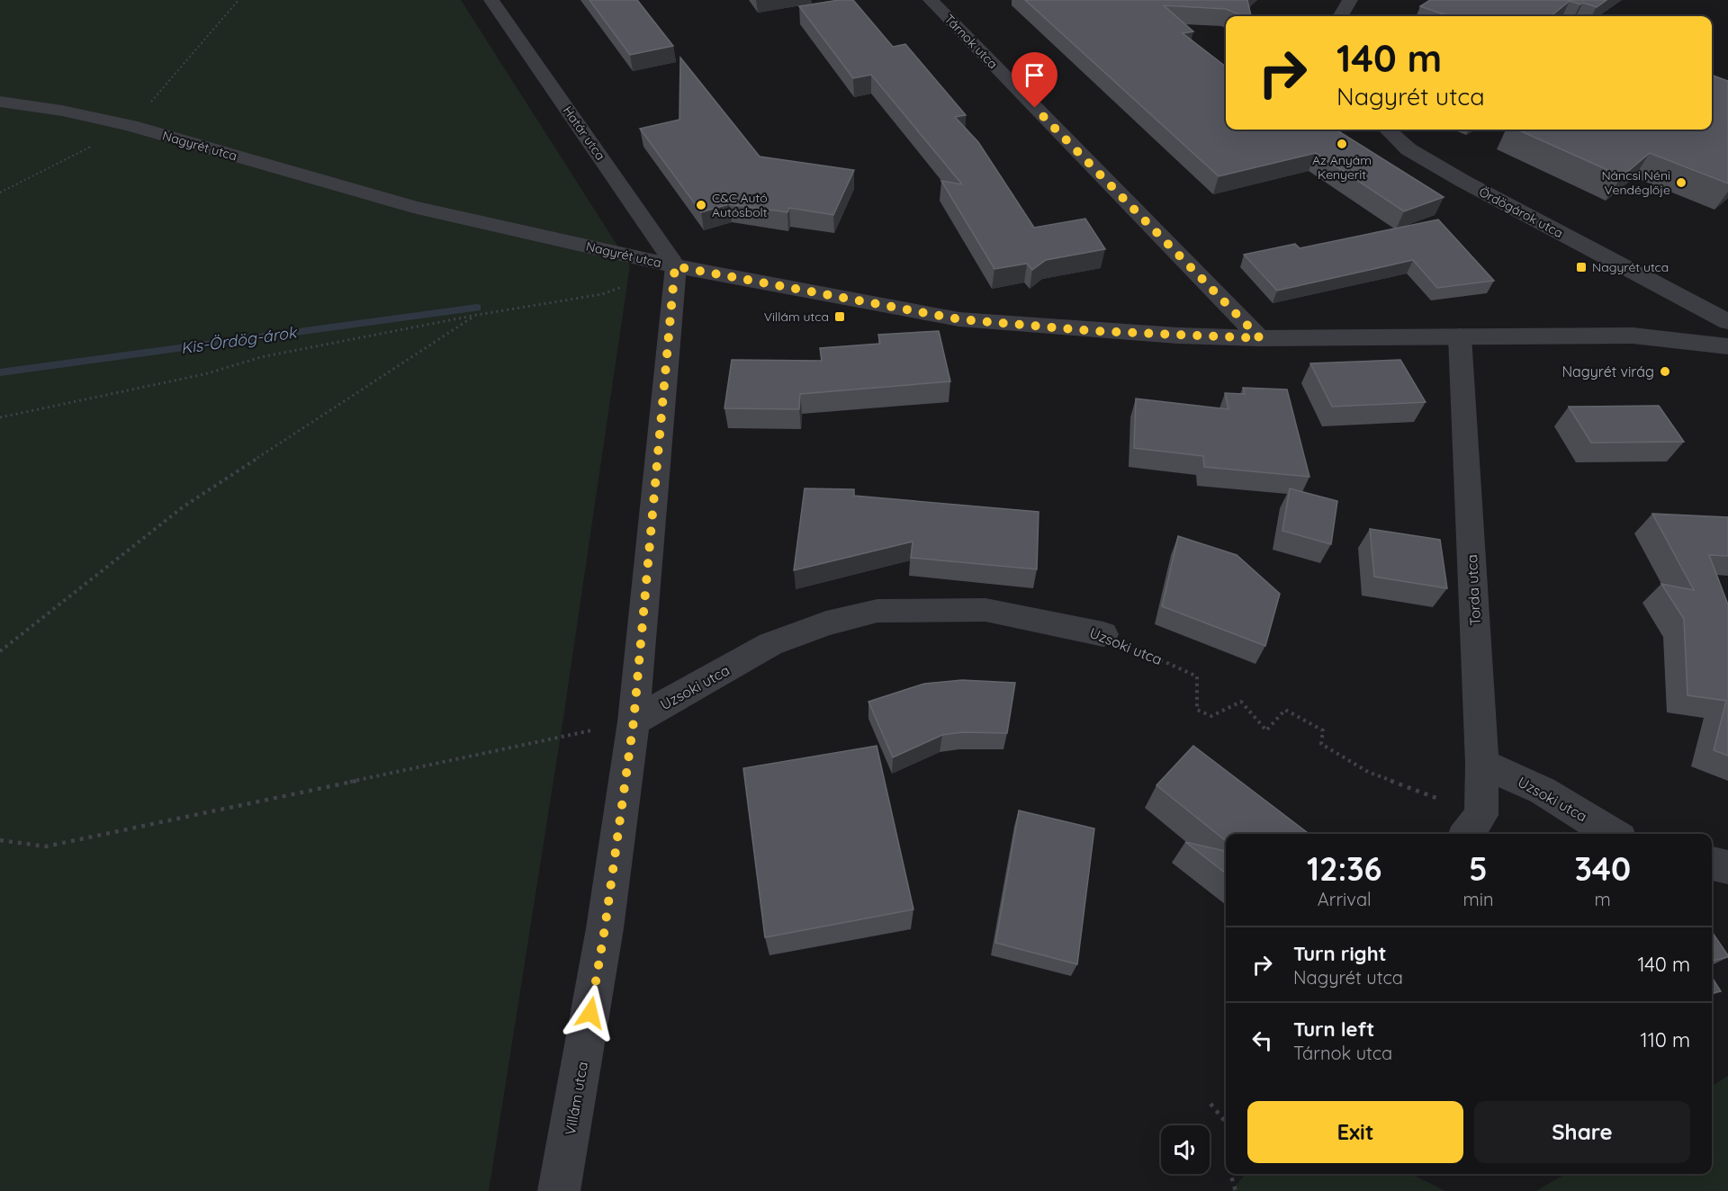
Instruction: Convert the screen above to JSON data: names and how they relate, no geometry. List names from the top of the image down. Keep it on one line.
{"streets":{"street":["Tárnok utca","Határ utca","Nagyrét utca","Ördögárok utca","Torda utca","Uzsoki utca","Villám utca"]},"crossings":[["Tárnok utca","Nagyrét utca"],["Határ utca","Nagyrét utca"],["Határ utca","Villám utca"],["Nagyrét utca","Torda utca"],["Nagyrét utca","Villám utca"],["Torda utca","Uzsoki utca"],["Uzsoki utca","Villám utca"]],"water":["Kis-Ördög-árok"],"places":{"other":["Az Anyám Kenyerit","Náncsi Néni Vendéglője","C&C Autó Autósbolt","Nagyrét virág"],"transit":["Nagyrét utca","Villám utca"]},"page":{"turn":["140 m","Nagyrét utca"],"eta":["12:36","Arrival","5","min","340","m"],"list":[{"name":"Turn right","note":"Nagyrét utca","value":"140 m"},{"name":"Turn left","note":"Tárnok utca","value":"110 m"}],"buttons":["Exit","Share"]}}
